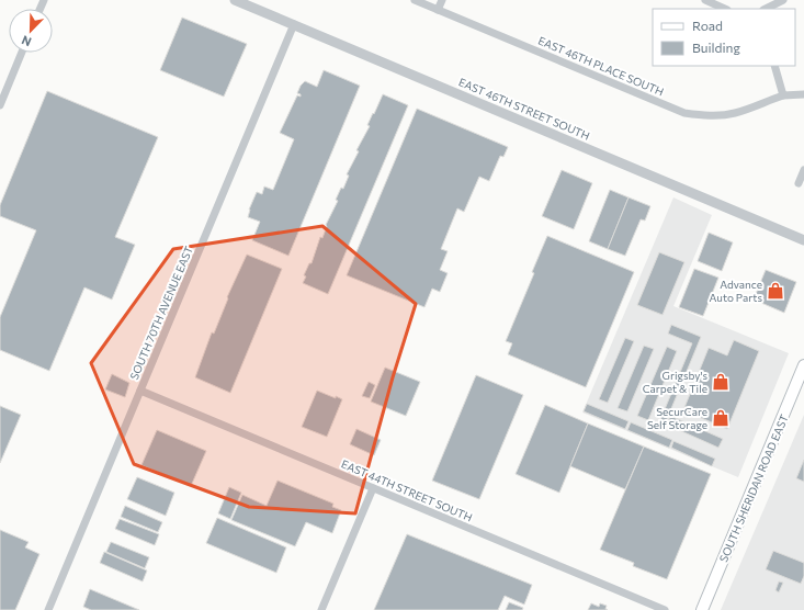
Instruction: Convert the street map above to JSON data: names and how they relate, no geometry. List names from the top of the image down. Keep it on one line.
{"streets":{"main road":["SOUTH SHERIDAN ROAD EAST"],"street":["EAST 46TH PLACE SOUTH","EAST 46TH STREET SOUTH","SOUTH 70TH AVENUE EAST","EAST 44TH STREET SOUTH"]},"crossings":[["EAST 46TH STREET SOUTH","SOUTH 70TH AVENUE EAST"],["SOUTH 70TH AVENUE EAST","EAST 44TH STREET SOUTH"]],"places":{"shop":["Advance Auto Parts","Grigsby's Carpet & Tile","SecurCare Self Storage"]},"legend":["Road","Building"],"north":"bottom left"}
